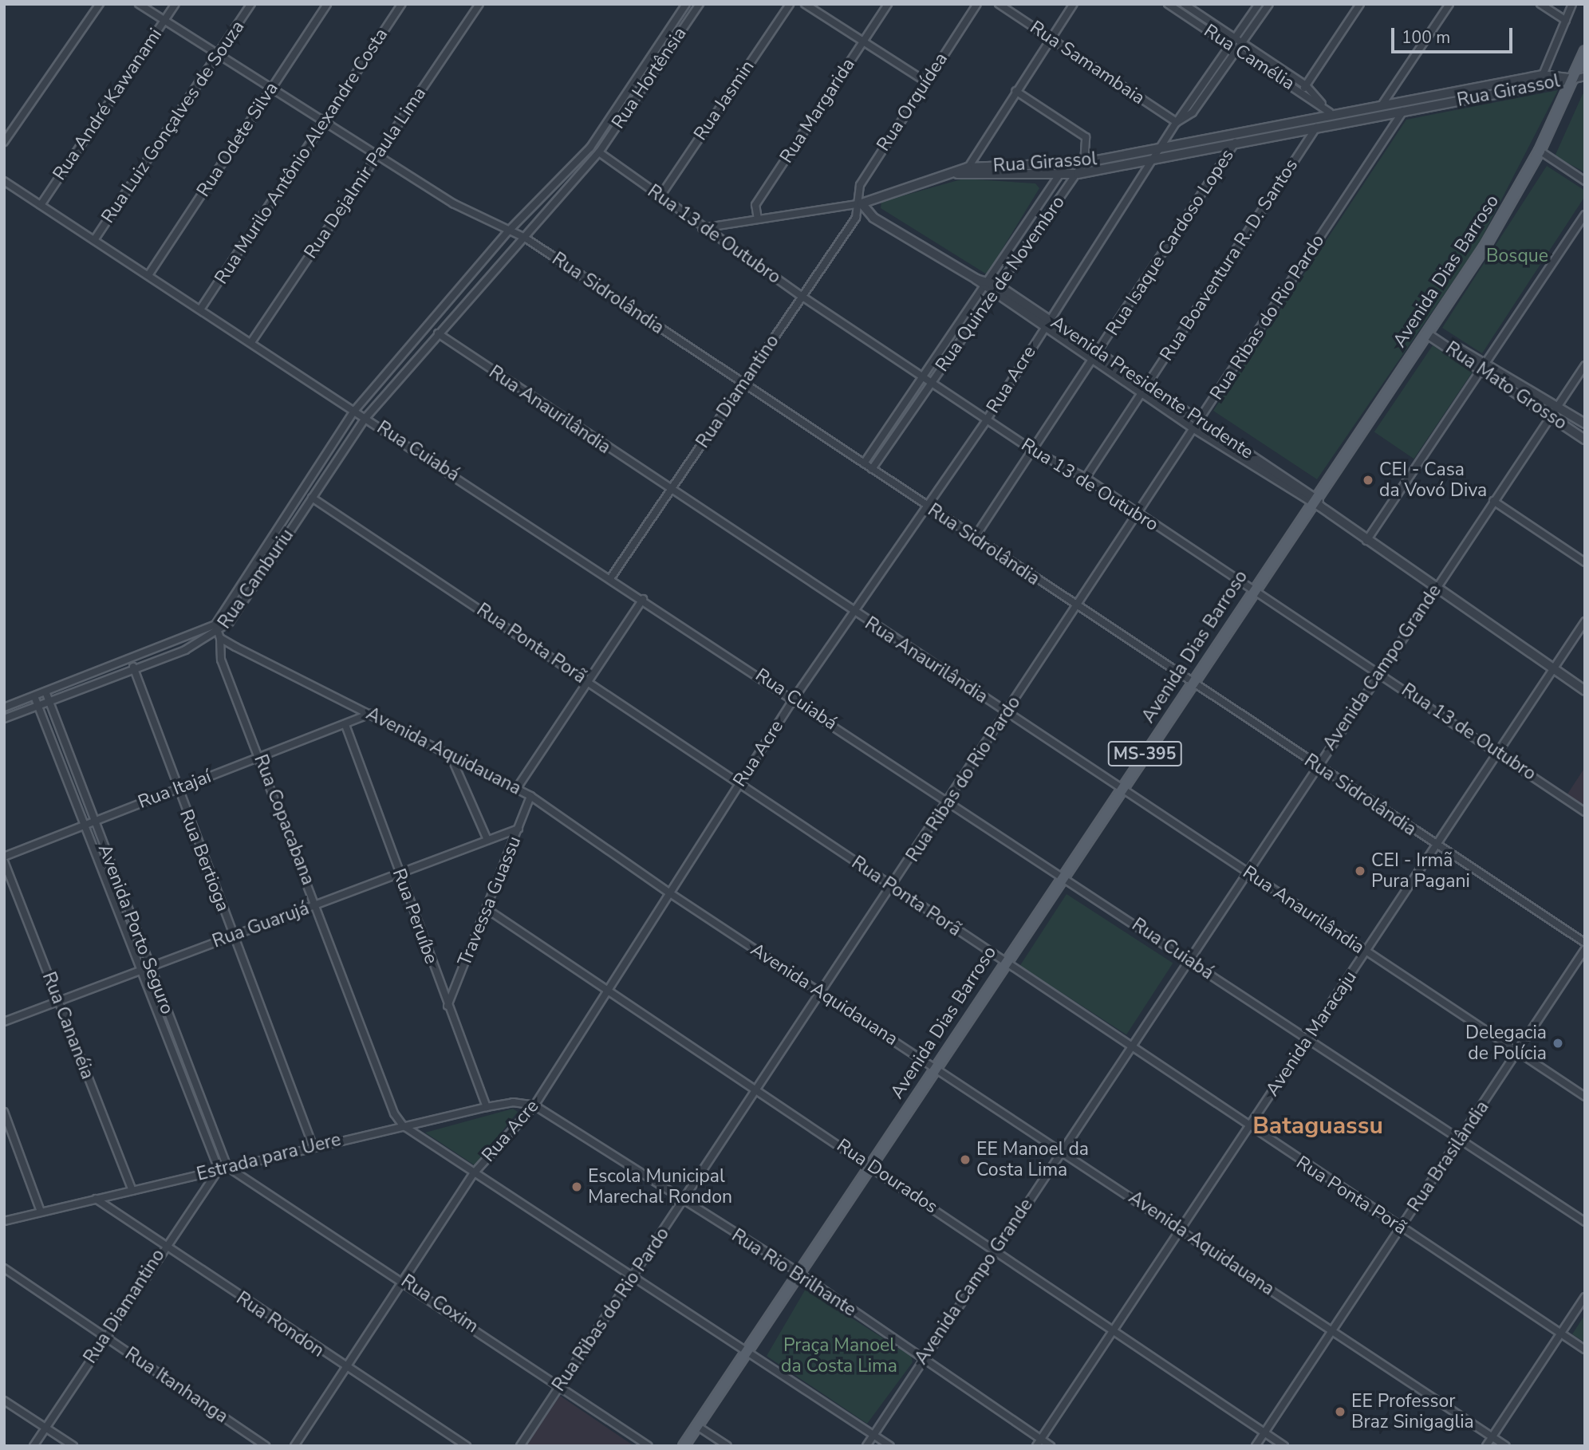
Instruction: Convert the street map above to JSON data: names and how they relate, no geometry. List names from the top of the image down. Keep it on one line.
{"streets":{"main road":["Avenida Dias Barroso","MS-395"],"street":["Rua Camélia","Rua Samambaia","Rua Hortênsia","Rua Girassol","Rua Jasmin","Rua Orquídea","Rua André Kawanami","Rua Margarida","Rua Luiz Gonçalves de Souza","Rua Odete Silva","Rua Murilo Antônio Alexandre Costa","Rua Dejalmir Paula Lima","Rua 13 de Outubro","Rua Isaque Cardoso Lopes","Rua Boaventura R. D. Santos","Rua Quinze de Novembro","Rua Sidrolândia","Rua Ribas do Rio Pardo","Rua Acre","Rua Mato Grosso","Avenida Presidente Prudente","Rua Diamantino","Rua Anaurilândia","Rua Cuiabá","Rua Camburiu","Rua Ponta Porã","Avenida Campo Grande","Avenida Aquidauana","Rua Itajaí","Rua Copacabana","Rua Bertioga","Travessa Guassu","Rua Peruíbe","Rua Guarujá","Avenida Porto Seguro","Rua Cananéia","Avenida Maracaju","Rua Brasilândia","Estrada para Uere","Rua Dourados","Rua Rio Brilhante","Rua Coxim","Rua Rondon","Rua Itanhanga"]},"crossings":[["Rua Camélia","Rua Girassol"],["Rua Camélia","Rua Acre"],["Rua Samambaia","Rua Acre"],["Rua Hortênsia","Rua 13 de Outubro"],["Rua Hortênsia","Rua Sidrolândia"],["Rua Hortênsia","Rua Camburiu"],["Rua Girassol","Rua Orquídea"],["Rua Girassol","Rua Margarida"],["Rua Girassol","Rua 13 de Outubro"],["Rua Girassol","Rua Isaque Cardoso Lopes"],["Rua Girassol","Rua Boaventura R. D. Santos"],["Rua Girassol","Avenida Dias Barroso"],["Rua Girassol","Rua Quinze de Novembro"],["Rua Girassol","Rua Ribas do Rio Pardo"],["Rua Girassol","Rua Acre"],["Rua Girassol","Avenida Presidente Prudente"],["Rua Girassol","Rua Diamantino"],["Rua Jasmin","Rua 13 de Outubro"],["Rua Orquídea","Avenida Presidente Prudente"],["Rua Orquídea","Rua Diamantino"],["Rua André Kawanami","Rua Sidrolândia"],["Rua André Kawanami","Rua Cuiabá"],["Rua Luiz Gonçalves de Souza","Rua Sidrolândia"],["Rua Luiz Gonçalves de Souza","Rua Cuiabá"],["Rua Odete Silva","Rua Sidrolândia"],["Rua Odete Silva","Rua Cuiabá"],["Rua Murilo Antônio Alexandre Costa","Rua Sidrolândia"],["Rua Murilo Antônio Alexandre Costa","Rua Cuiabá"],["Rua Dejalmir Paula Lima","Rua Sidrolândia"],["Rua Dejalmir Paula Lima","Rua Cuiabá"],["Rua 13 de Outubro","Rua Isaque Cardoso Lopes"],["Rua 13 de Outubro","Rua Boaventura R. D. Santos"],["Rua 13 de Outubro","Avenida Dias Barroso"],["Rua 13 de Outubro","Rua Quinze de Novembro"],["Rua 13 de Outubro","Rua Ribas do Rio Pardo"],["Rua 13 de Outubro","Rua Acre"],["Rua 13 de Outubro","Rua Diamantino"],["Rua 13 de Outubro","Avenida Campo Grande"],["Rua 13 de Outubro","Avenida Maracaju"],["Rua Isaque Cardoso Lopes","Rua Sidrolândia"],["Rua Isaque Cardoso Lopes","Avenida Presidente Prudente"],["Rua Boaventura R. D. Santos","Avenida Presidente Prudente"],["Avenida Dias Barroso","Rua Sidrolândia"],["Avenida Dias Barroso","Rua Mato Grosso"],["Avenida Dias Barroso","Avenida Presidente Prudente"],["Avenida Dias Barroso","Rua Anaurilândia"],["Avenida Dias Barroso","Rua Cuiabá"],["Avenida Dias Barroso","Rua Ponta Porã"],["Avenida Dias Barroso","Avenida Aquidauana"],["Avenida Dias Barroso","Rua Dourados"],["Avenida Dias Barroso","Rua Rio Brilhante"],["Rua Quinze de Novembro","Rua Sidrolândia"],["Rua Quinze de Novembro","Avenida Presidente Prudente"],["Rua Sidrolândia","Rua Ribas do Rio Pardo"],["Rua Sidrolândia","Rua Acre"],["Rua Sidrolândia","Rua Diamantino"],["Rua Sidrolândia","Rua Camburiu"],["Rua Sidrolândia","Avenida Campo Grande"],["Rua Sidrolândia","Avenida Maracaju"],["Rua Ribas do Rio Pardo","Avenida Presidente Prudente"],["Rua Ribas do Rio Pardo","Rua Anaurilândia"],["Rua Ribas do Rio Pardo","Rua Cuiabá"],["Rua Ribas do Rio Pardo","Rua Ponta Porã"],["Rua Ribas do Rio Pardo","Avenida Aquidauana"],["Rua Ribas do Rio Pardo","Rua Dourados"],["Rua Ribas do Rio Pardo","Rua Rio Brilhante"],["Rua Ribas do Rio Pardo","Rua Coxim"],["Rua Acre","Avenida Presidente Prudente"],["Rua Acre","Rua Anaurilândia"],["Rua Acre","Rua Cuiabá"],["Rua Acre","Rua Ponta Porã"],["Rua Acre","Avenida Aquidauana"],["Rua Acre","Estrada para Uere"],["Rua Acre","Rua Dourados"],["Rua Acre","Rua Rio Brilhante"],["Rua Acre","Rua Coxim"],["Rua Acre","Rua Rondon"],["Rua Mato Grosso","Avenida Campo Grande"],["Avenida Presidente Prudente","Rua Diamantino"],["Avenida Presidente Prudente","Avenida Campo Grande"],["Avenida Presidente Prudente","Avenida Maracaju"],["Rua Diamantino","Rua Anaurilândia"],["Rua Diamantino","Rua Cuiabá"],["Rua Diamantino","Avenida Porto Seguro"],["Rua Diamantino","Estrada para Uere"],["Rua Diamantino","Rua Rondon"],["Rua Diamantino","Rua Itanhanga"],["Rua Anaurilândia","Rua Camburiu"],["Rua Anaurilândia","Avenida Campo Grande"],["Rua Anaurilândia","Avenida Maracaju"],["Rua Anaurilândia","Rua Brasilândia"],["Rua Cuiabá","Rua Camburiu"],["Rua Cuiabá","Avenida Campo Grande"],["Rua Cuiabá","Avenida Maracaju"],["Rua Cuiabá","Rua Brasilândia"],["Rua Camburiu","Rua Ponta Porã"],["Rua Camburiu","Avenida Aquidauana"],["Rua Camburiu","Rua Copacabana"],["Rua Camburiu","Rua Bertioga"],["Rua Camburiu","Avenida Porto Seguro"],["Rua Ponta Porã","Avenida Campo Grande"],["Rua Ponta Porã","Avenida Maracaju"],["Rua Ponta Porã","Rua Brasilândia"],["Avenida Campo Grande","Avenida Aquidauana"],["Avenida Campo Grande","Rua Dourados"],["Avenida Campo Grande","Rua Rio Brilhante"],["Avenida Aquidauana","Rua Itajaí"],["Avenida Aquidauana","Rua Copacabana"],["Avenida Aquidauana","Travessa Guassu"],["Avenida Aquidauana","Avenida Maracaju"],["Avenida Aquidauana","Rua Brasilândia"],["Rua Itajaí","Rua Copacabana"],["Rua Itajaí","Rua Bertioga"],["Rua Itajaí","Rua Peruíbe"],["Rua Itajaí","Avenida Porto Seguro"],["Rua Copacabana","Rua Guarujá"],["Rua Copacabana","Estrada para Uere"],["Rua Bertioga","Rua Guarujá"],["Rua Bertioga","Estrada para Uere"],["Travessa Guassu","Rua Peruíbe"],["Travessa Guassu","Rua Guarujá"],["Travessa Guassu","Rua Dourados"],["Rua Peruíbe","Rua Guarujá"],["Rua Peruíbe","Estrada para Uere"],["Rua Guarujá","Avenida Porto Seguro"],["Rua Guarujá","Rua Cananéia"],["Avenida Porto Seguro","Estrada para Uere"],["Avenida Porto Seguro","Rua Coxim"],["Rua Cananéia","Estrada para Uere"],["Avenida Maracaju","Rua Dourados"],["Avenida Maracaju","Rua Rio Brilhante"],["Rua Brasilândia","Rua Dourados"],["Estrada para Uere","Rua Rio Brilhante"],["Estrada para Uere","Rua Coxim"],["Estrada para Uere","Rua Rondon"]],"districts":["Bataguassu"],"parks":["Bosque","Praça Manoel da Costa Lima"],"places":["CEI - Casa da Vovó Diva","CEI - Irmã Pura Pagani","Delegacia de Polícia","EE Manoel da Costa Lima","Escola Municipal Marechal Rondon","EE Professor Braz Sinigaglia"],"scale_bar":"100 m"}
